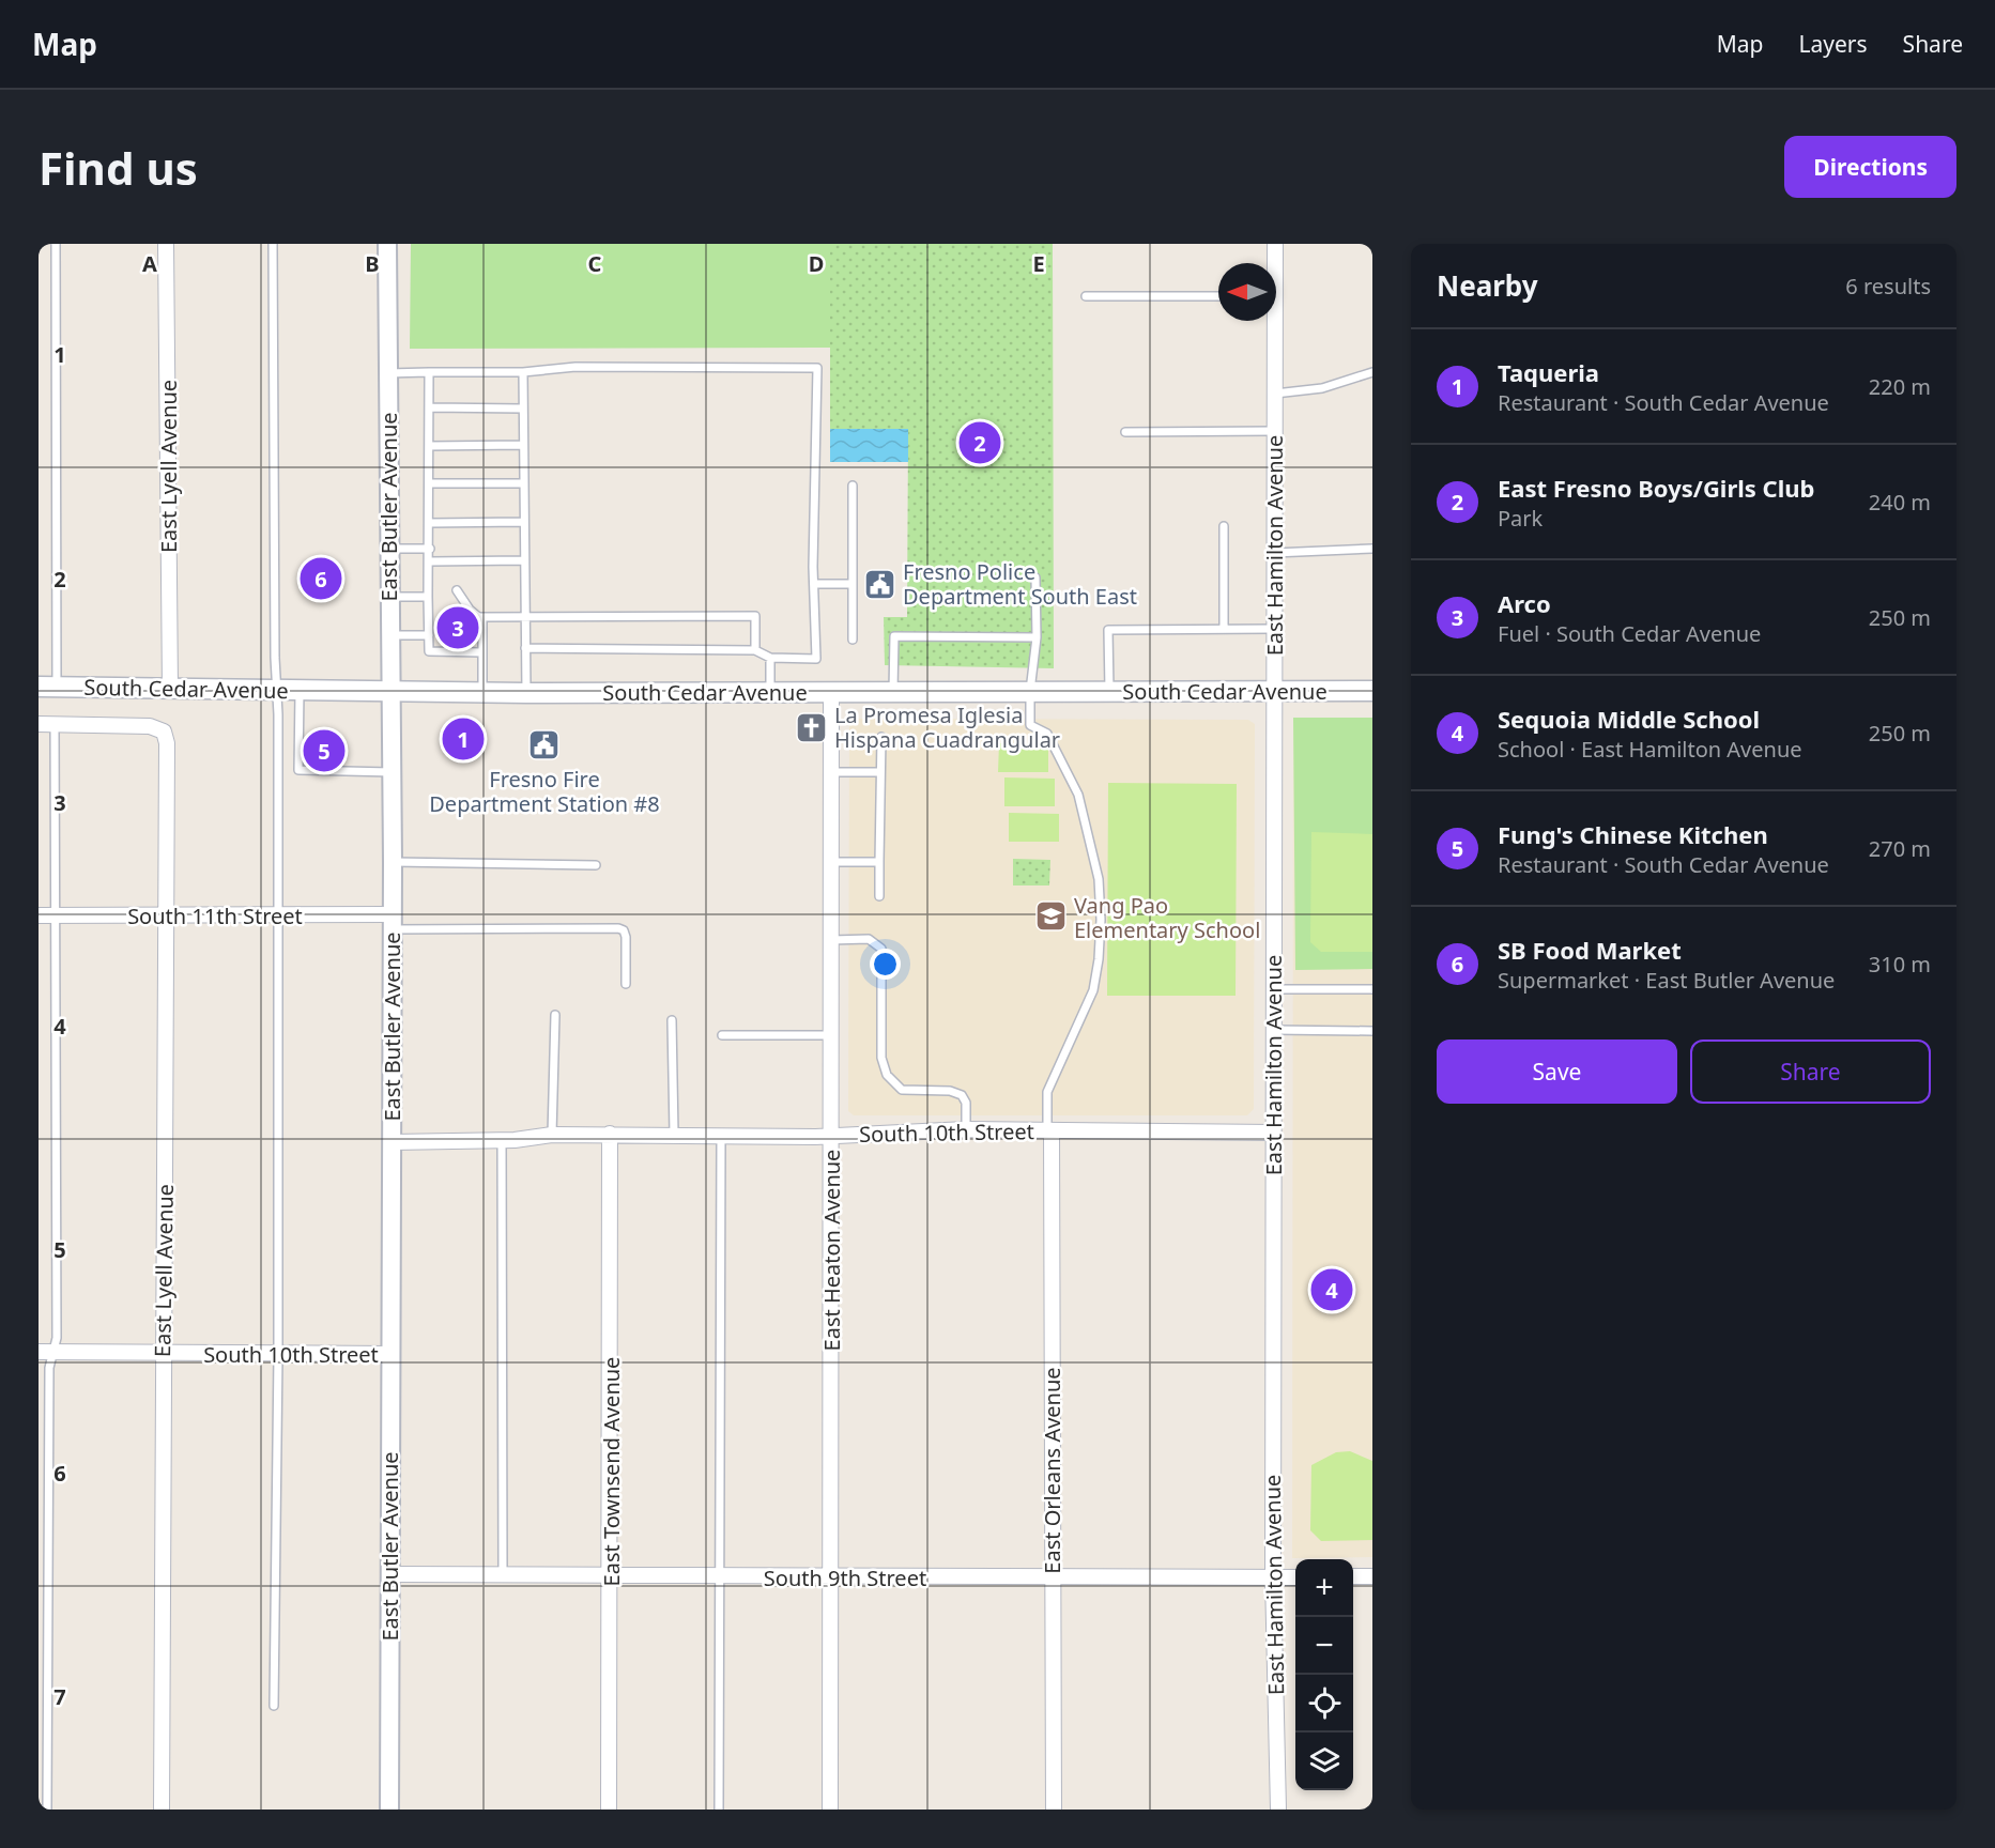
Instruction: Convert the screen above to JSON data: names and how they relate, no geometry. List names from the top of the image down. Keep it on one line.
{"streets":{"main road":["South Cedar Avenue"],"street":["East Lyell Avenue","East Butler Avenue","East Hamilton Avenue","South 11th Street","South 10th Street","East Heaton Avenue","East Orleans Avenue","East Townsend Avenue","South 9th Street"]},"crossings":[["East Lyell Avenue","South Cedar Avenue"],["East Lyell Avenue","South 11th Street"],["East Lyell Avenue","South 10th Street"],["East Butler Avenue","South Cedar Avenue"],["East Butler Avenue","South 11th Street"],["East Butler Avenue","South 10th Street"],["East Butler Avenue","South 9th Street"],["East Hamilton Avenue","South Cedar Avenue"],["East Hamilton Avenue","South 10th Street"],["East Hamilton Avenue","South 9th Street"],["South Cedar Avenue","East Heaton Avenue"],["South 10th Street","East Heaton Avenue"],["South 10th Street","East Orleans Avenue"],["South 10th Street","East Townsend Avenue"],["East Heaton Avenue","South 9th Street"],["East Orleans Avenue","South 9th Street"],["East Townsend Avenue","South 9th Street"]],"places":{"public building":["Fresno Police Department South East","Fresno Fire Department Station #8"],"church":["La Promesa Iglesia Hispana Cuadrangular"],"school or university":["Vang Pao Elementary School"]},"north":"left","page":{"header":"Map","nav":["Map","Layers","Share"],"buttons":["Directions",["Save","Share"]],"title":"Find us","heading":["Nearby","6 results"],"list":[{"mark":"1","name":"Taqueria","note":"Restaurant · South Cedar Avenue","value":"220 m"},{"mark":"2","name":"East Fresno Boys/Girls Club","note":"Park","value":"240 m"},{"mark":"3","name":"Arco","note":"Fuel · South Cedar Avenue","value":"250 m"},{"mark":"4","name":"Sequoia Middle School","note":"School · East Hamilton Avenue","value":"250 m"},{"mark":"5","name":"Fung's Chinese Kitchen","note":"Restaurant · South Cedar Avenue","value":"270 m"},{"mark":"6","name":"SB Food Market","note":"Supermarket · East Butler Avenue","value":"310 m"}],"pins":["2","6","3","1","5","4"],"map_buttons":["+","−"]},"grid":{"columns":["A","B","C","D","E"],"rows":["1","2","3","4","5","6","7"]}}
